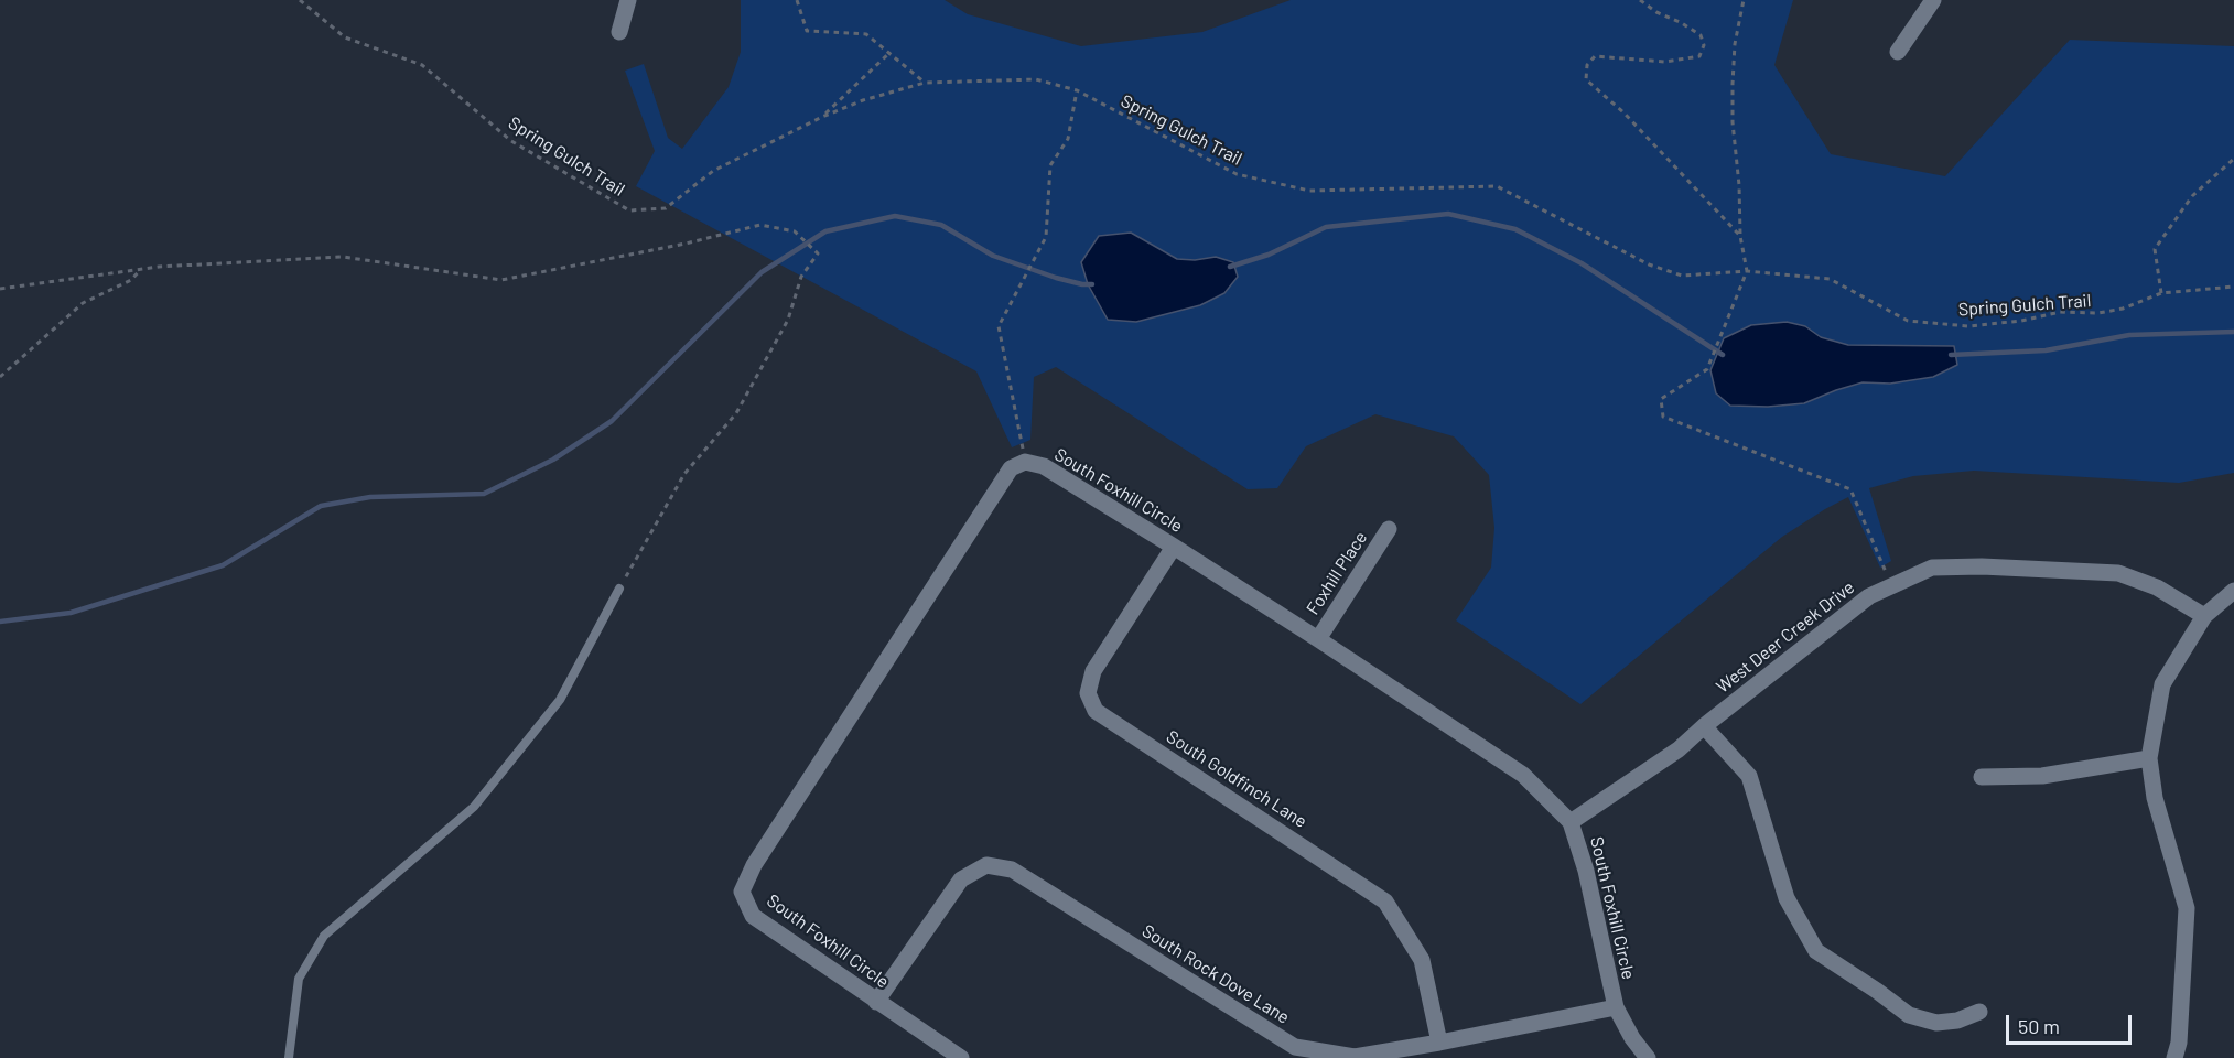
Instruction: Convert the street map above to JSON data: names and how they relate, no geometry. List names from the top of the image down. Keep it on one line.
{"streets":{"street":["South Foxhill Circle","Foxhill Place","West Deer Creek Drive","South Goldfinch Lane","South Rock Dove Lane"],"path":["Spring Gulch Trail"]},"crossings":[["South Foxhill Circle","Foxhill Place"],["South Foxhill Circle","West Deer Creek Drive"],["South Foxhill Circle","South Goldfinch Lane"],["South Foxhill Circle","South Rock Dove Lane"],["South Goldfinch Lane","South Rock Dove Lane"]],"scale_bar":"50 m"}
